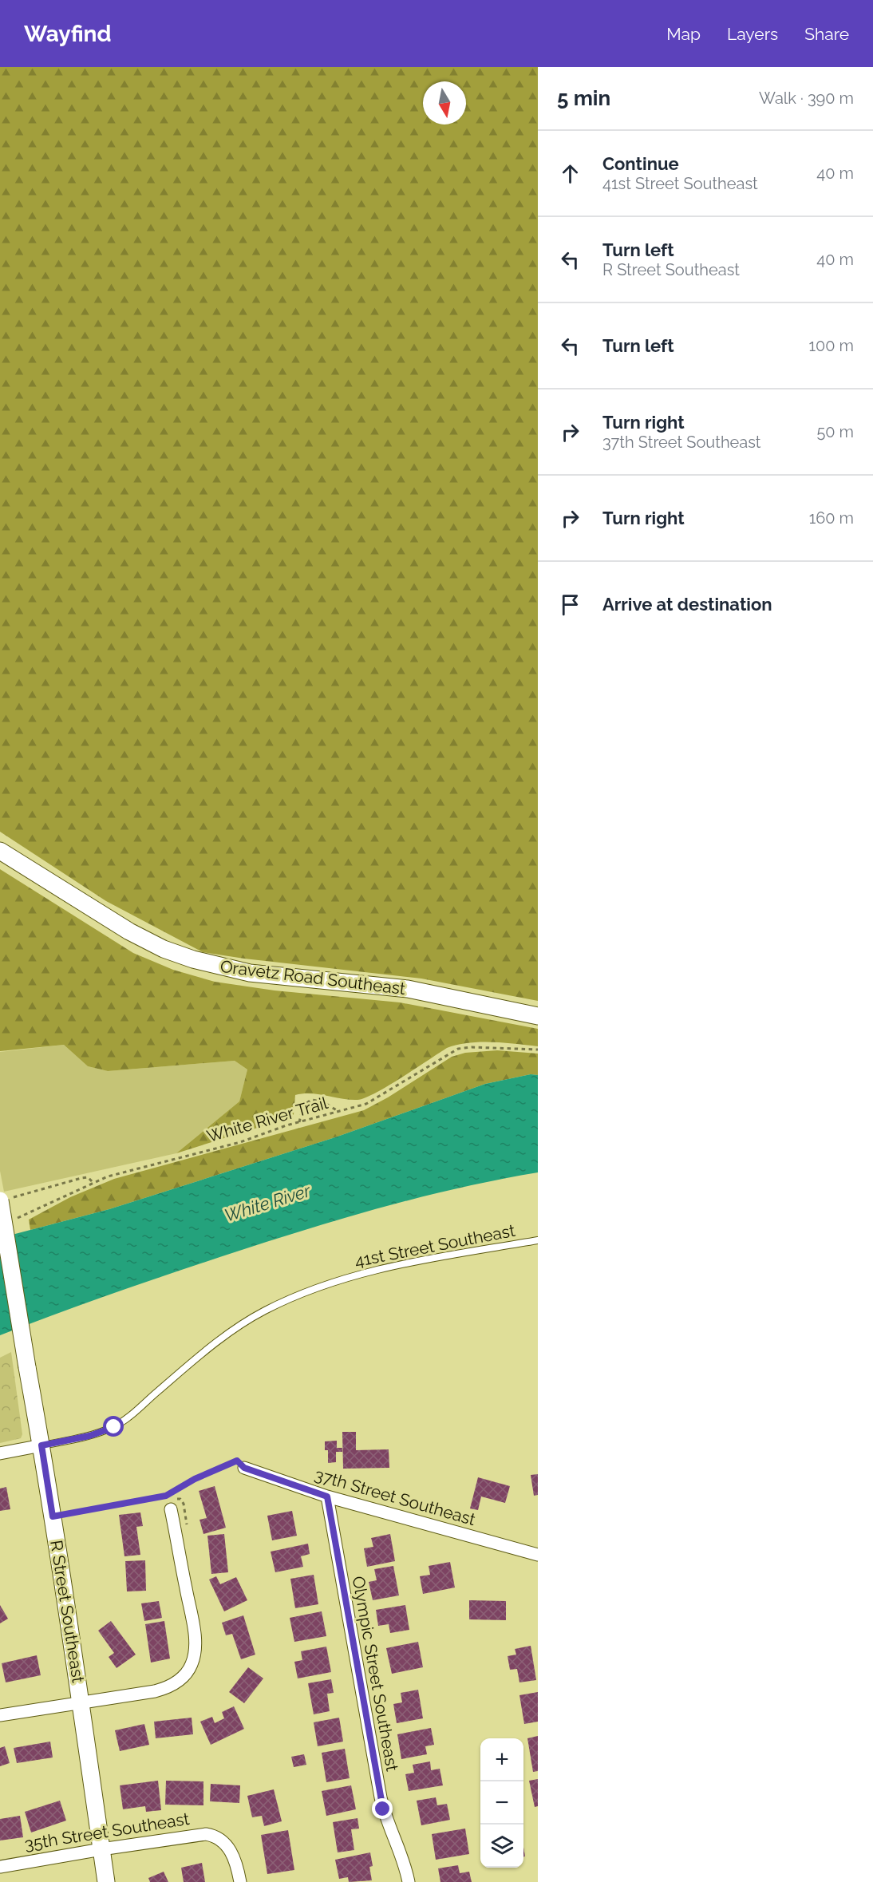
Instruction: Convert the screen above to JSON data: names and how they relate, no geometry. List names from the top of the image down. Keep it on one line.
{"streets":{"street":["Oravetz Road Southeast","37th Street Southeast","R Street Southeast","Olympic Street Southeast","35th Street Southeast"],"lane":["41st Street Southeast"],"path":["White River Trail"]},"crossings":[["41st Street Southeast","R Street Southeast"],["37th Street Southeast","Olympic Street Southeast"],["R Street Southeast","35th Street Southeast"]],"water":["White River"],"north":"bottom","page":{"header":"Wayfind","nav":["Map","Layers","Share"],"heading":["5 min","Walk · 390 m"],"list":[["Continue","41st Street Southeast","40 m"],["Turn left","R Street Southeast","40 m"],["Turn left","100 m"],["Turn right","37th Street Southeast","50 m"],["Turn right","160 m"],"Arrive at destination"],"map_buttons":["+","−"]}}
